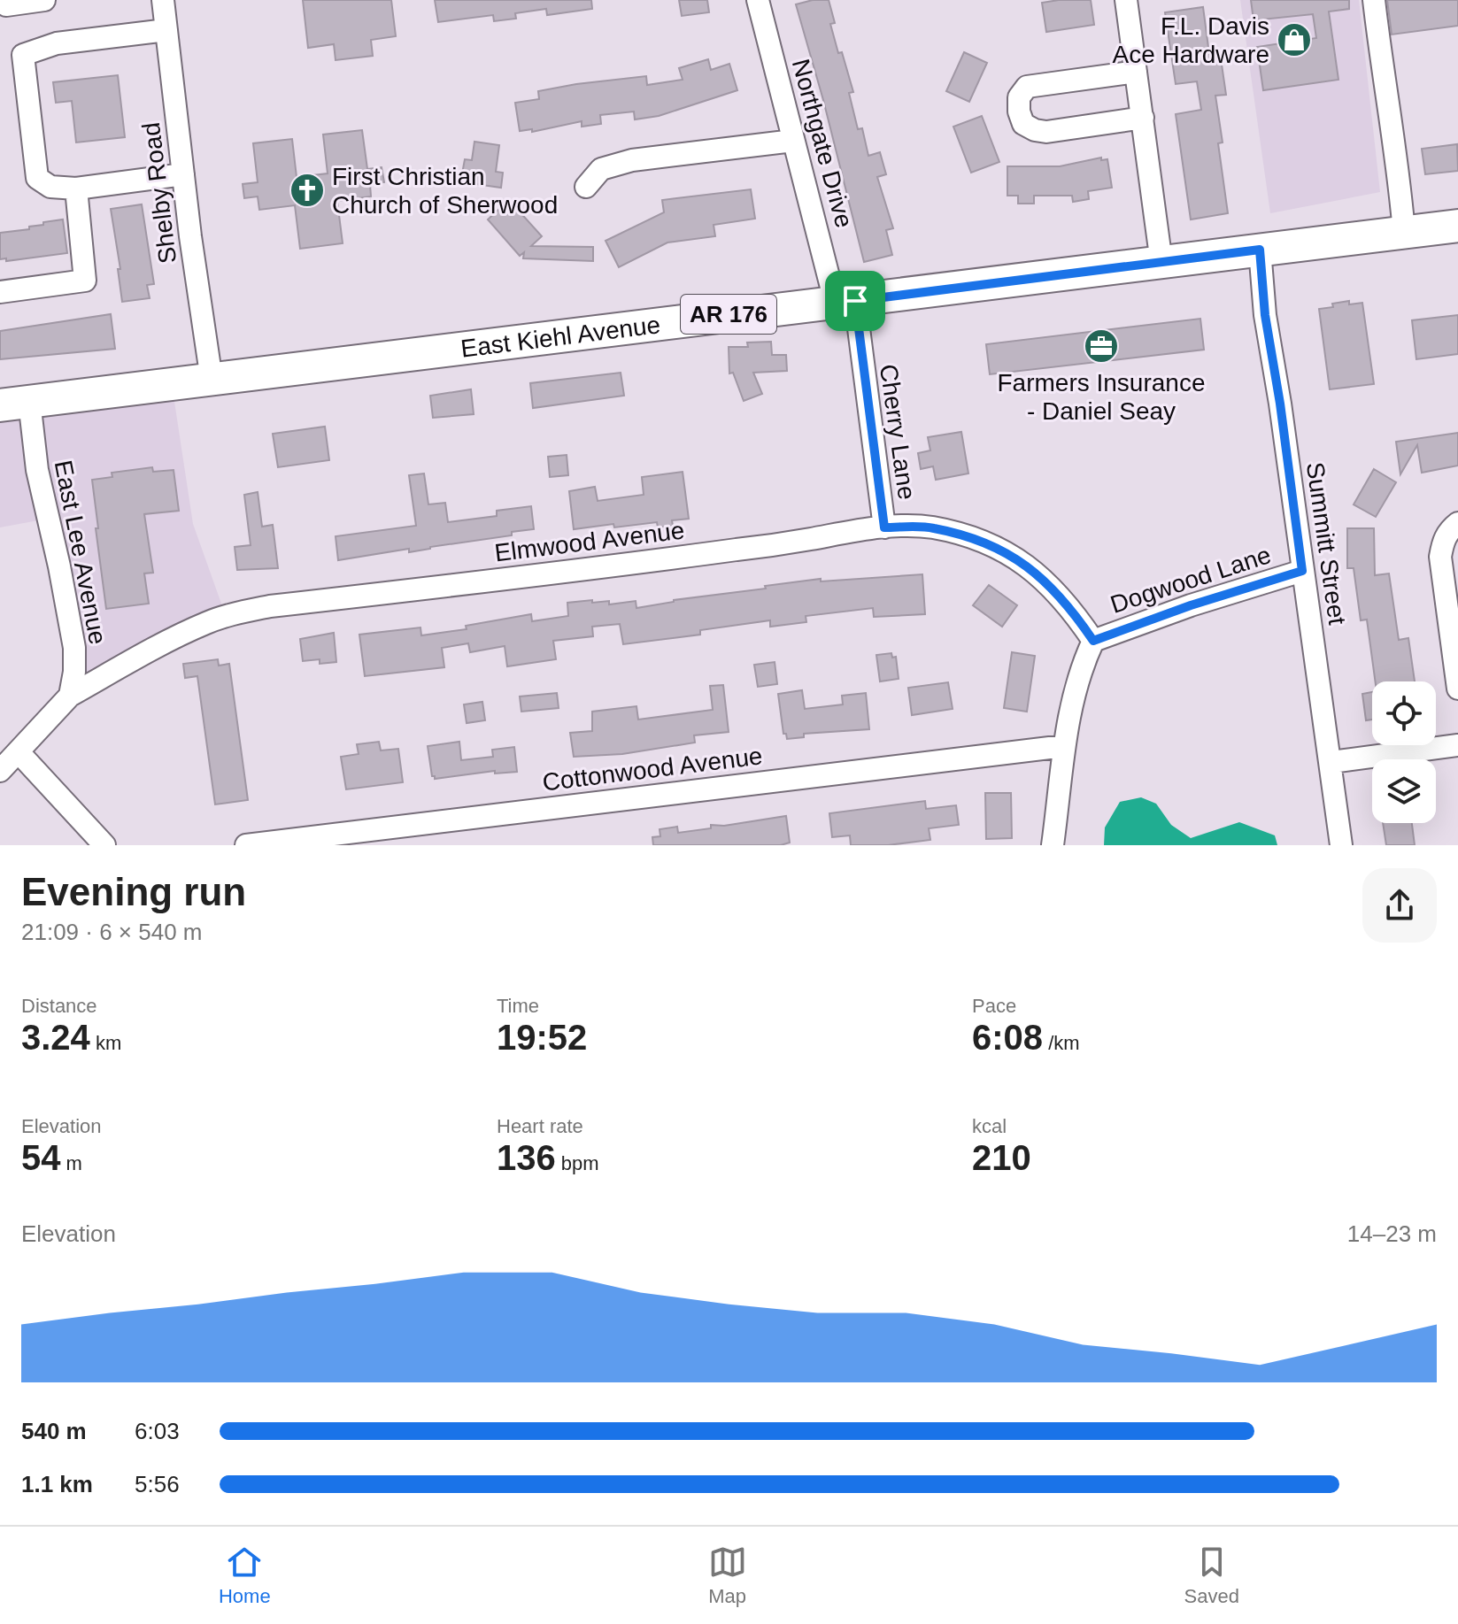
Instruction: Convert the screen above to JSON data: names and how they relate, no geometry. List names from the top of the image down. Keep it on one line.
{"streets":{"main road":["AR 176","East Kiehl Avenue"],"street":["Northgate Drive","Shelby Road","Cherry Lane","Elmwood Avenue","Summitt Street","East Lee Avenue","Dogwood Lane","Cottonwood Avenue"]},"crossings":[["Northgate Drive","East Kiehl Avenue"],["Northgate Drive","Cherry Lane"],["Shelby Road","East Kiehl Avenue"],["East Kiehl Avenue","Cherry Lane"],["East Kiehl Avenue","Summitt Street"],["East Kiehl Avenue","East Lee Avenue"],["Cherry Lane","Elmwood Avenue"],["Elmwood Avenue","East Lee Avenue"],["Elmwood Avenue","Dogwood Lane"],["Summitt Street","Dogwood Lane"],["Dogwood Lane","Cottonwood Avenue"]],"places":{"shop":["F.L. Davis Ace Hardware"],"church":["First Christian Church of Sherwood"],"office":["Farmers Insurance - Daniel Seay"]},"page":{"heading":["Evening run","21:09 · 6 × 540 m"],"stats":[["Distance","3.24 km"],["Time","19:52"],["Pace","6:08 /km"],["Elevation","54 m"],["Heart rate","136 bpm"],["kcal","210"]],"chart":["Elevation","14–23 m"],"list":[{"name":"540 m","note":"6:03"},{"name":"1.1 km","note":"5:56"}],"tabs":["Home","Map","Saved"]}}
